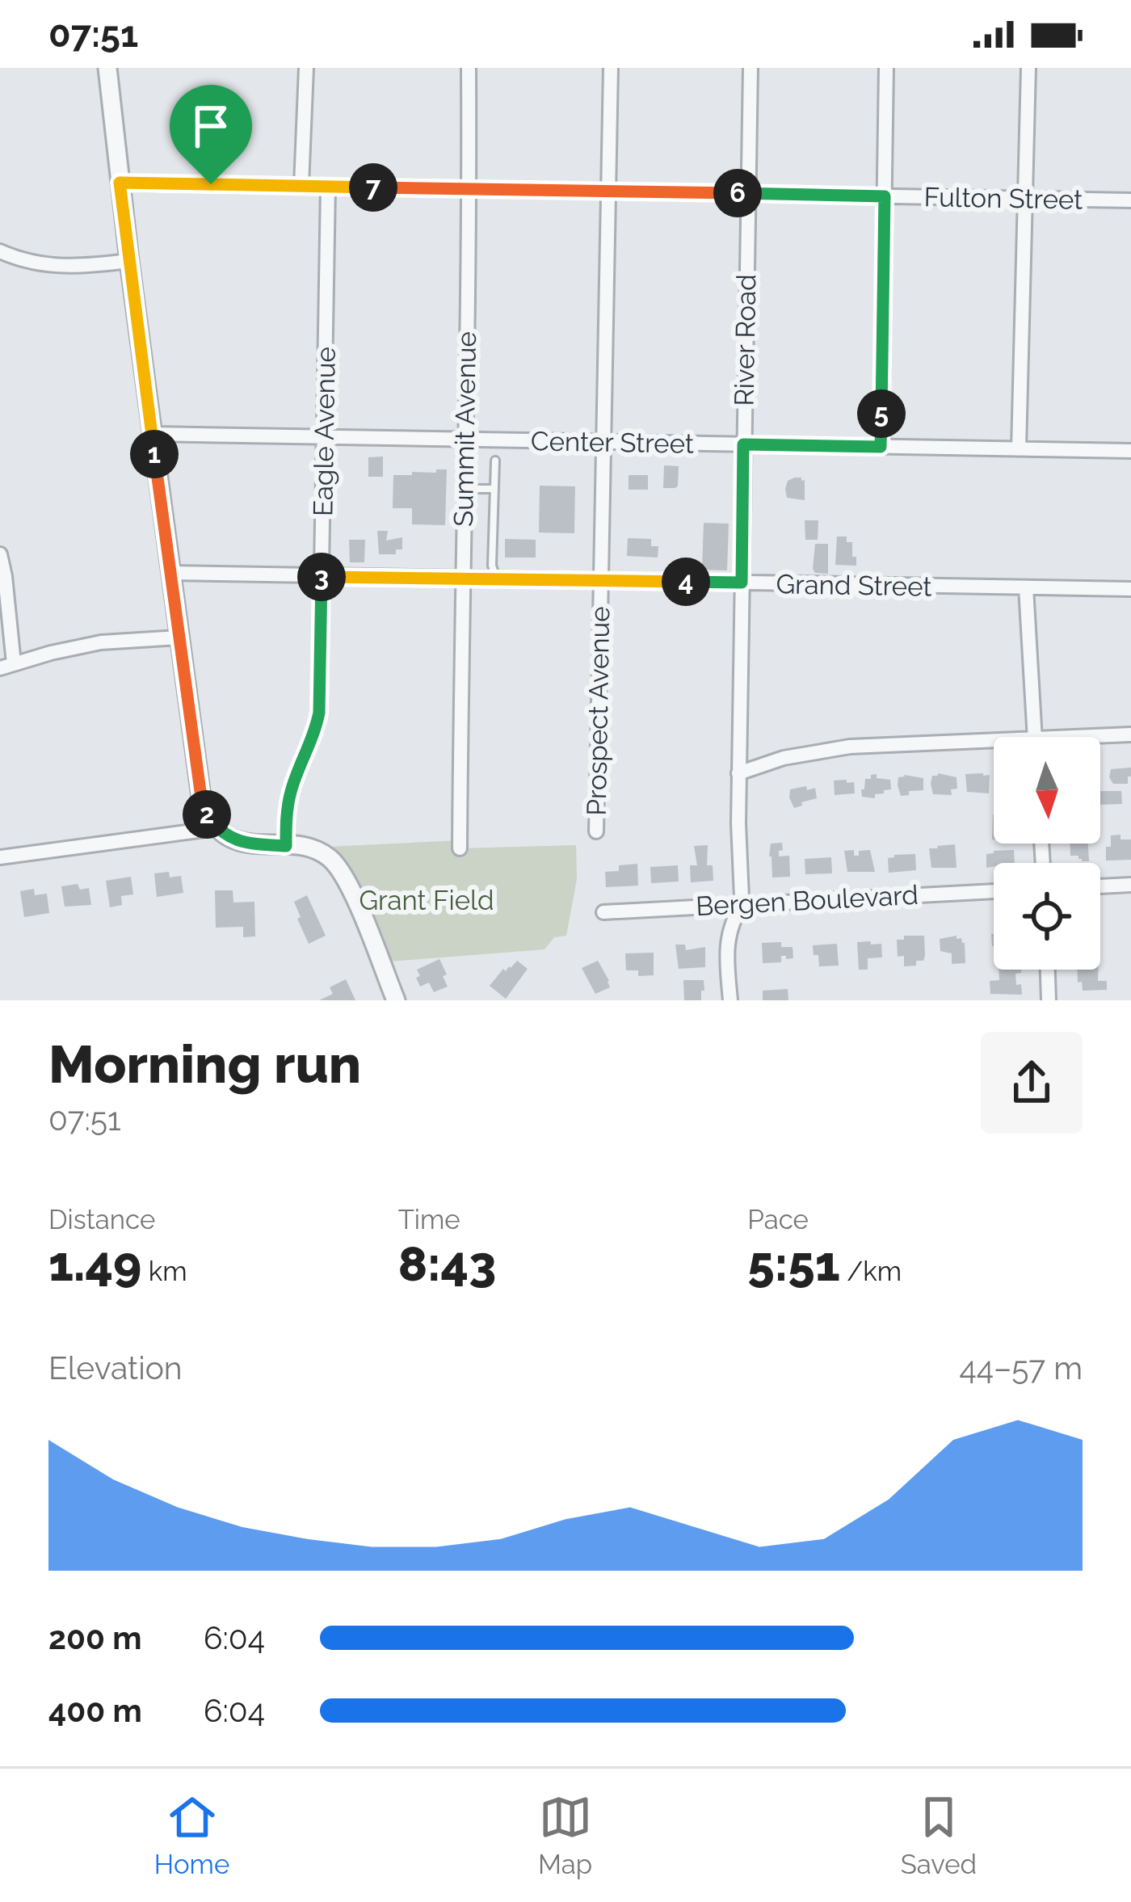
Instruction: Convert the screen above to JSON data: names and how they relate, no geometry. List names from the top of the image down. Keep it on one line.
{"streets":{"street":["Fulton Street","River Road","Summit Avenue","Eagle Avenue","Center Street","Grand Street","Prospect Avenue","Bergen Boulevard"]},"crossings":[["Fulton Street","River Road"],["Fulton Street","Summit Avenue"],["Fulton Street","Eagle Avenue"],["Fulton Street","Prospect Avenue"],["River Road","Center Street"],["River Road","Grand Street"],["River Road","Bergen Boulevard"],["Summit Avenue","Center Street"],["Summit Avenue","Grand Street"],["Eagle Avenue","Center Street"],["Eagle Avenue","Grand Street"],["Center Street","Prospect Avenue"],["Grand Street","Prospect Avenue"]],"parks":["Grant Field"],"north":"bottom","page":{"status":"07:51","pins":["7","6","5","1","3","4","2"],"heading":["Morning run","07:51"],"stats":[["Distance","1.49 km"],["Time","8:43"],["Pace","5:51 /km"]],"chart":["Elevation","44–57 m"],"list":[{"name":"200 m","note":"6:04"},{"name":"400 m","note":"6:04"}],"tabs":["Home","Map","Saved"]}}
